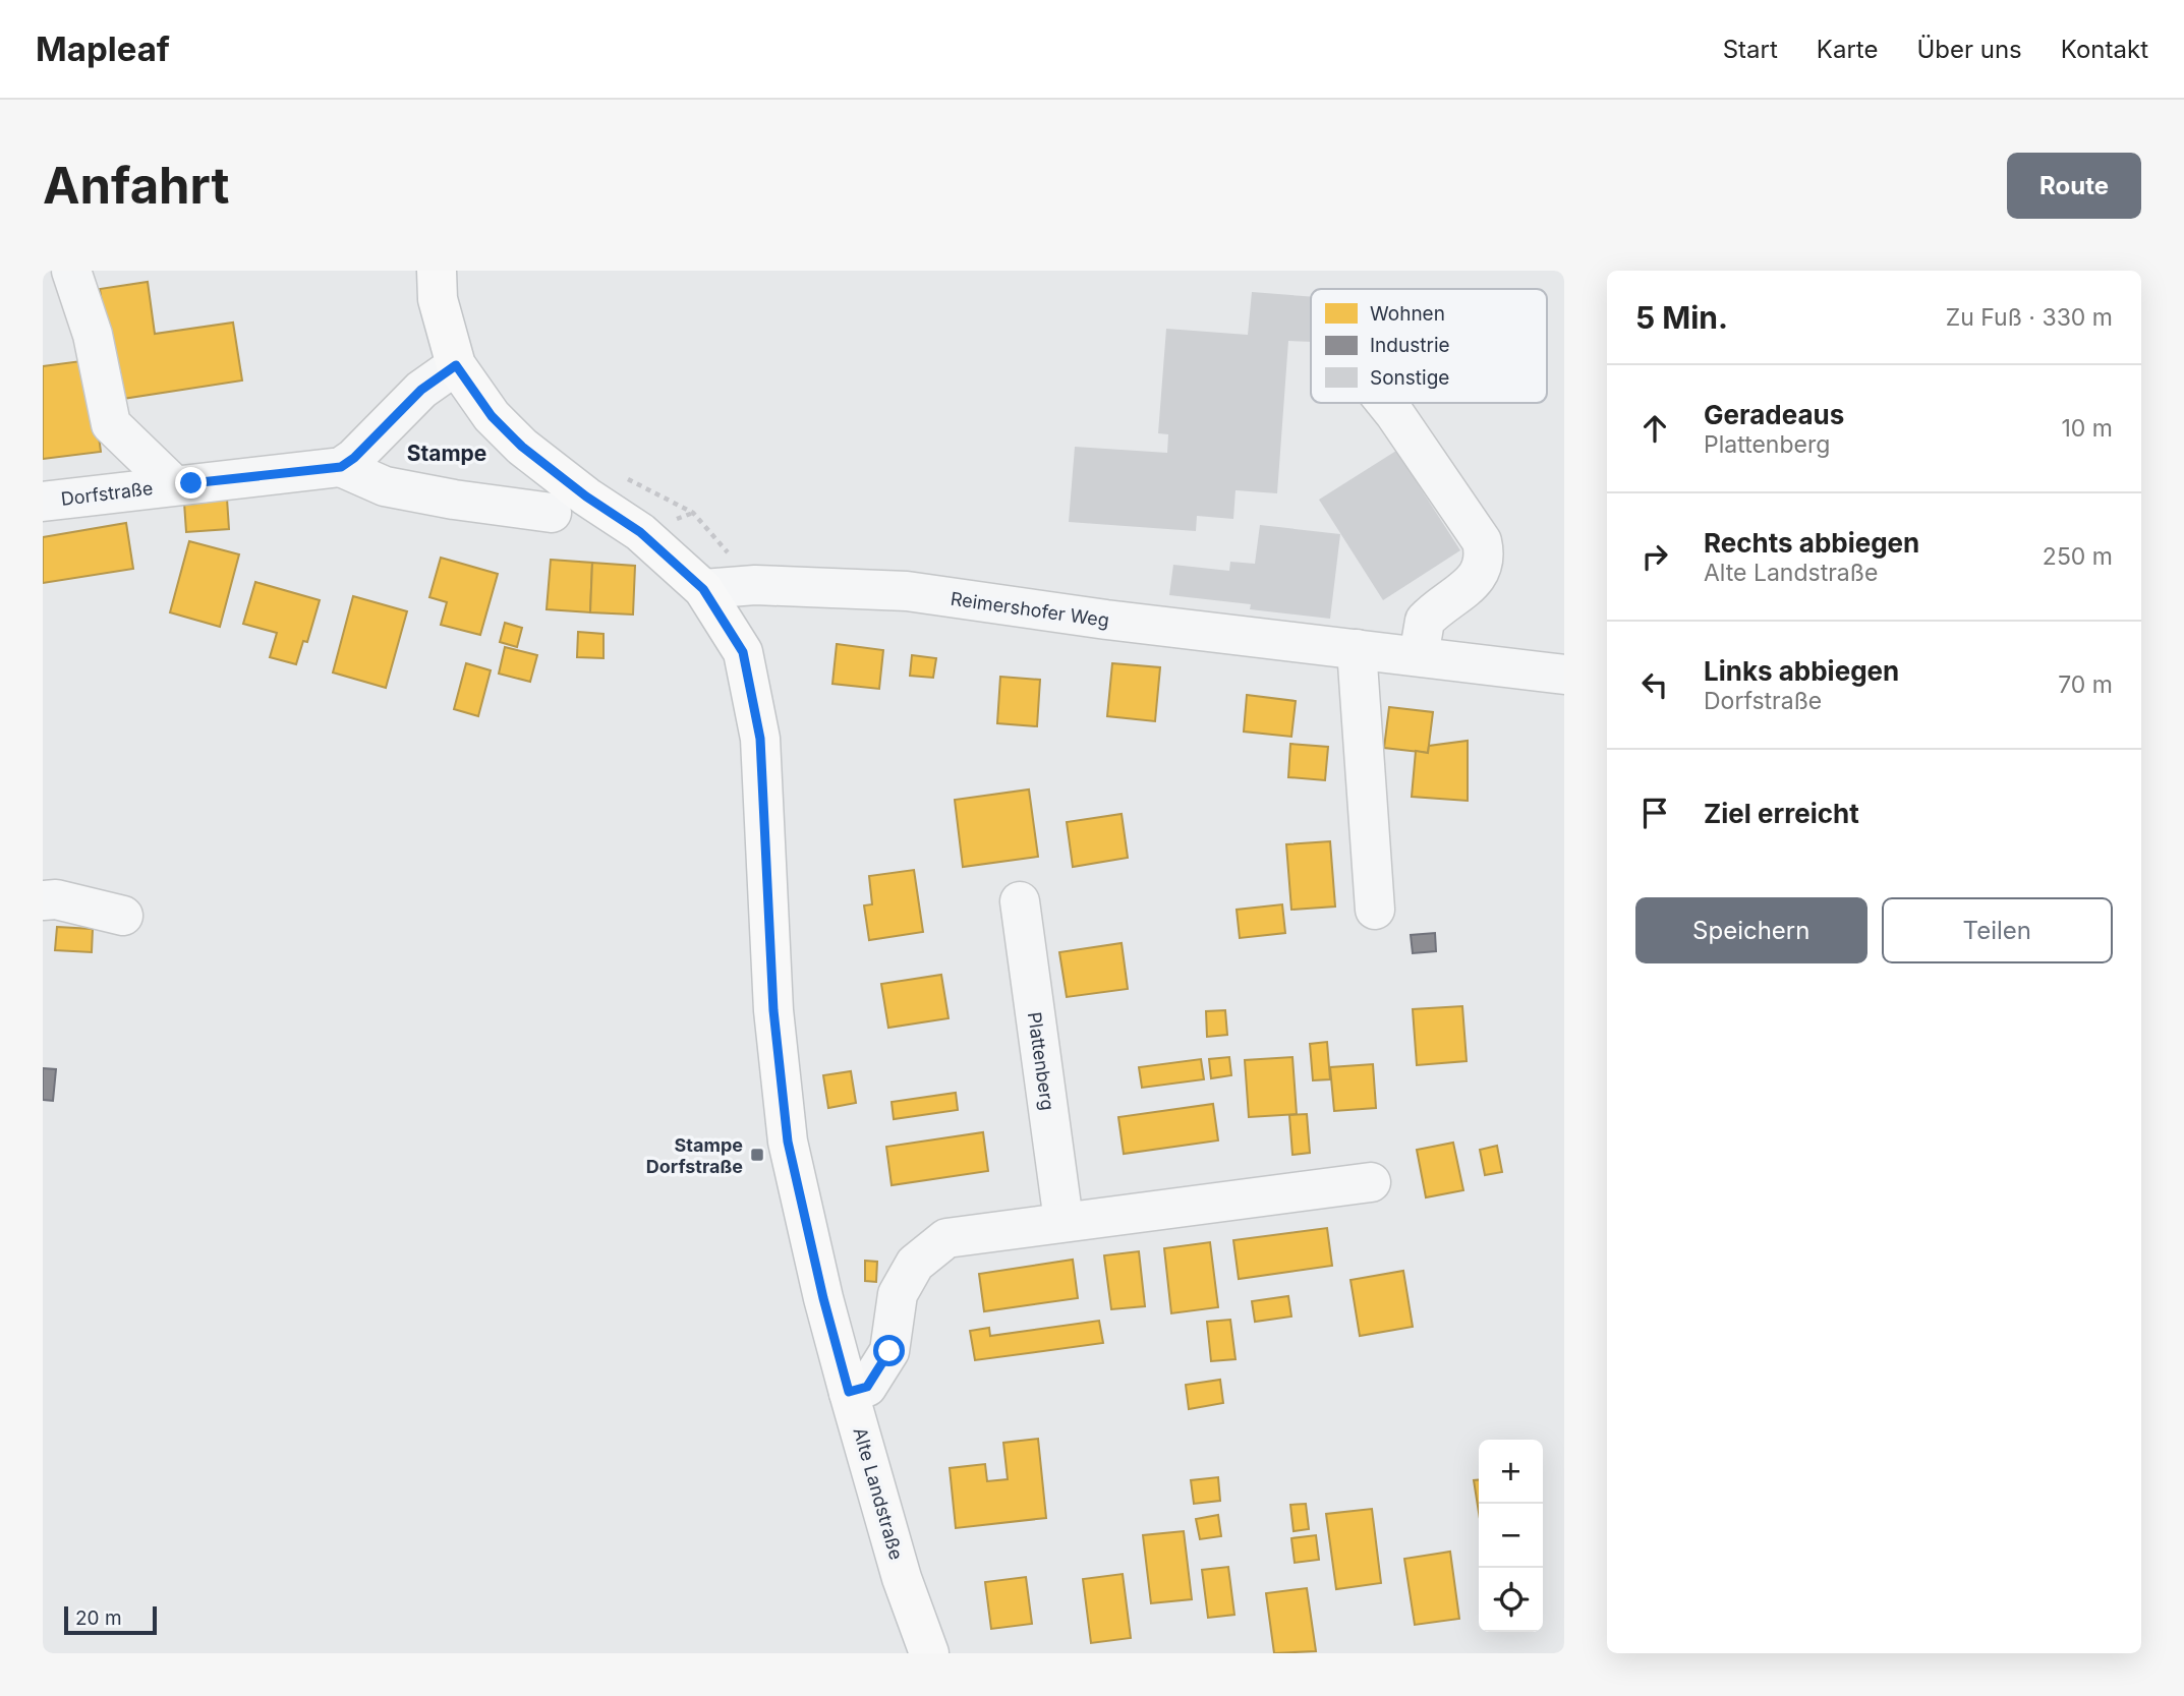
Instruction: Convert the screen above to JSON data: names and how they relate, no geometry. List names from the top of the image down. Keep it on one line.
{"streets":{"main road":["Alte Landstraße"],"street":["Dorfstraße","Reimershofer Weg","Plattenberg"]},"crossings":[["Reimershofer Weg","Alte Landstraße"]],"districts":["Stampe"],"places":{"transit":["Stampe Dorfstraße"]},"legend":["Wohnen","Industrie","Sonstige"],"scale_bar":"20 m","page":{"header":"Mapleaf","nav":["Start","Karte","Über uns","Kontakt"],"buttons":["Route",["Speichern","Teilen"]],"title":"Anfahrt","heading":["5 Min.","Zu Fuß · 330 m"],"list":[["Geradeaus","Plattenberg","10 m"],["Rechts abbiegen","Alte Landstraße","250 m"],["Links abbiegen","Dorfstraße","70 m"],"Ziel erreicht"],"map_buttons":["+","−"],"scale":"20 m"}}
